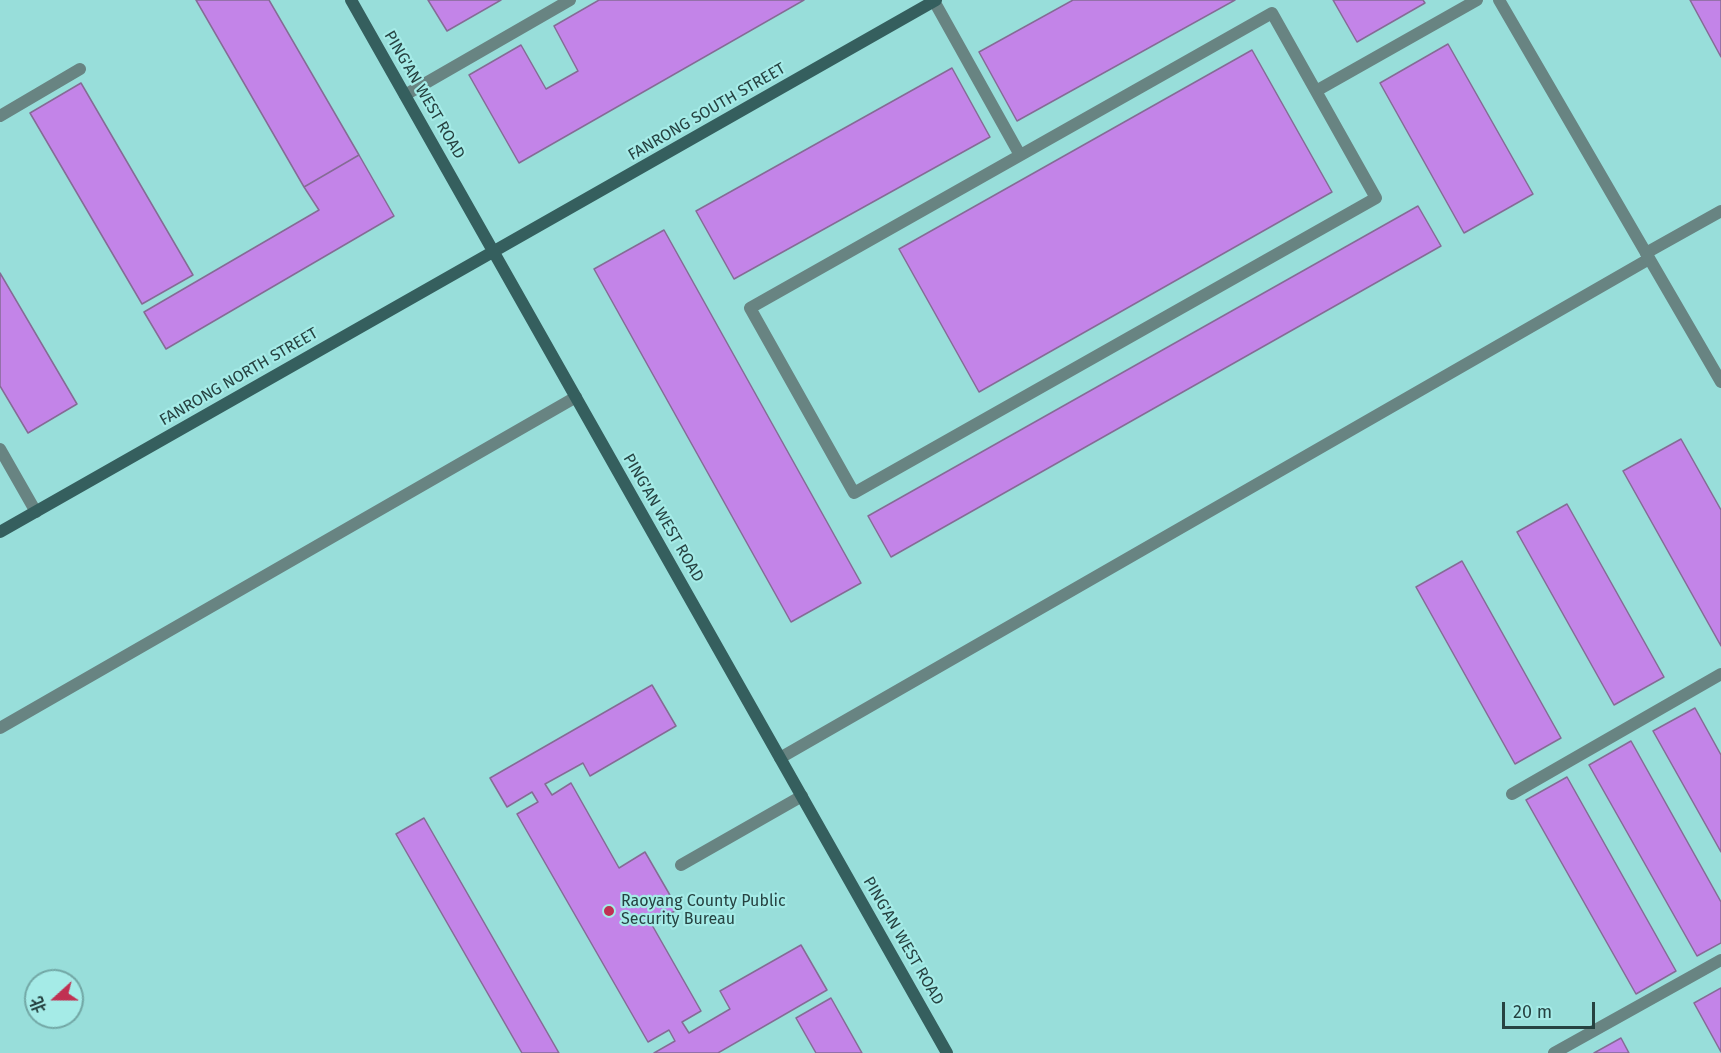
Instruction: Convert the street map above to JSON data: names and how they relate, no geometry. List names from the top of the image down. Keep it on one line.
{"streets":{"main road":["PING'AN WEST ROAD","FANRONG SOUTH STREET","FANRONG NORTH STREET"]},"crossings":[["PING'AN WEST ROAD","FANRONG SOUTH STREET"],["PING'AN WEST ROAD","FANRONG NORTH STREET"],["FANRONG SOUTH STREET","FANRONG NORTH STREET"]],"places":["Raoyang County Public Security Bureau"],"scale_bar":"20 m","north":"left"}
